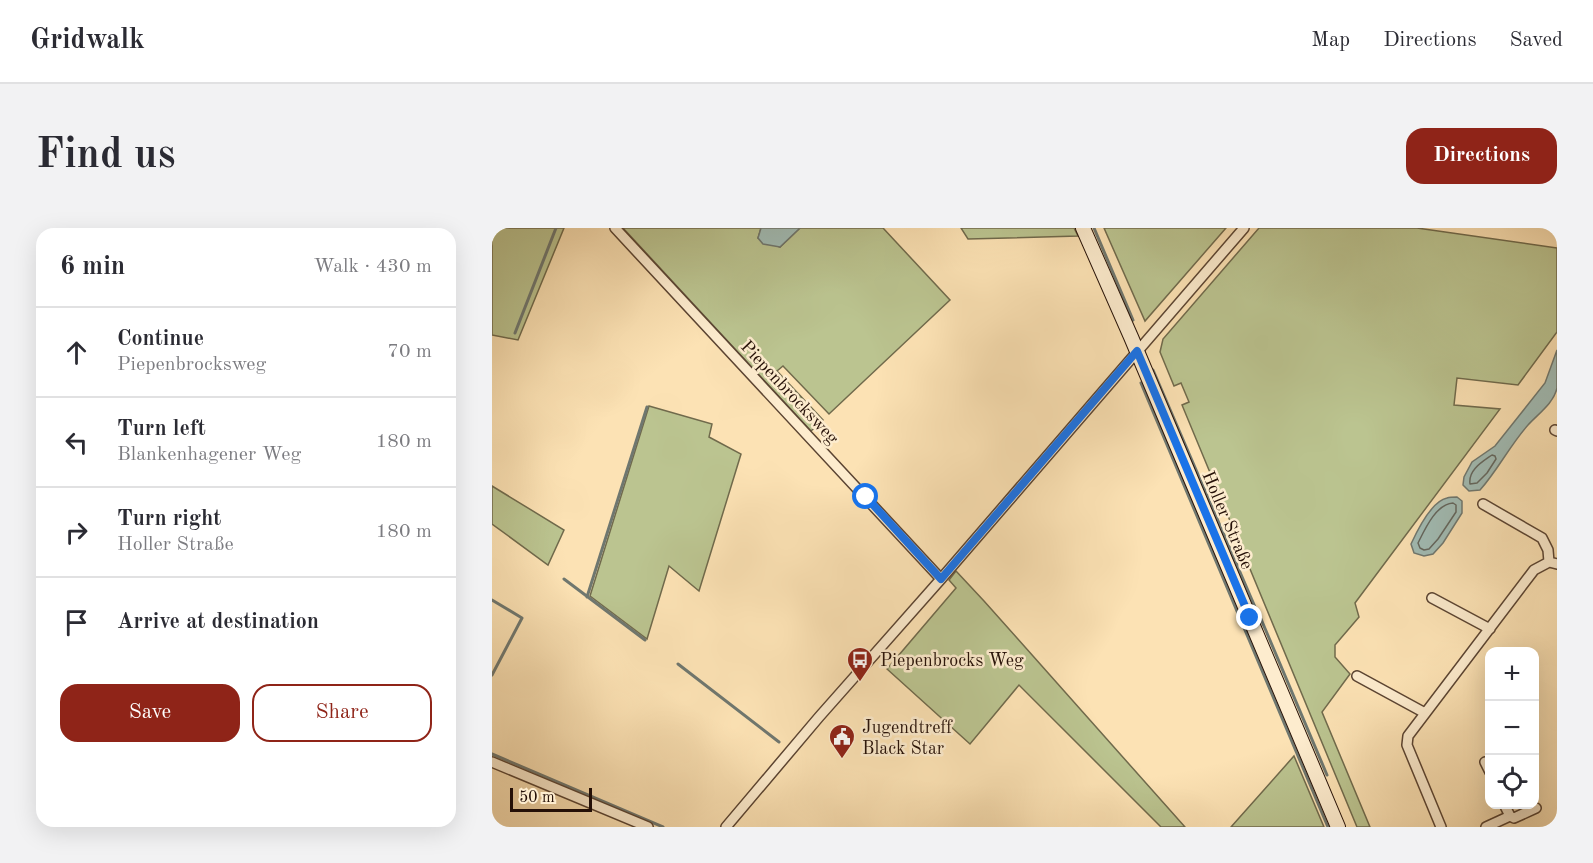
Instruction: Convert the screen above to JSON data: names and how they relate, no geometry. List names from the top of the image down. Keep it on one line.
{"streets":{"street":["Piepenbrocksweg","Holler Straße"]},"places":{"bus stop":["Piepenbrocks Weg"],"public building":["Jugendtreff Black Star"]},"scale_bar":"50 m","page":{"header":"Gridwalk","nav":["Map","Directions","Saved"],"buttons":["Directions",["Save","Share"]],"title":"Find us","heading":["6 min","Walk · 430 m"],"list":[["Continue","Piepenbrocksweg","70 m"],["Turn left","Blankenhagener Weg","180 m"],["Turn right","Holler Straße","180 m"],"Arrive at destination"],"map_buttons":["+","−"],"scale":"50 m"}}
